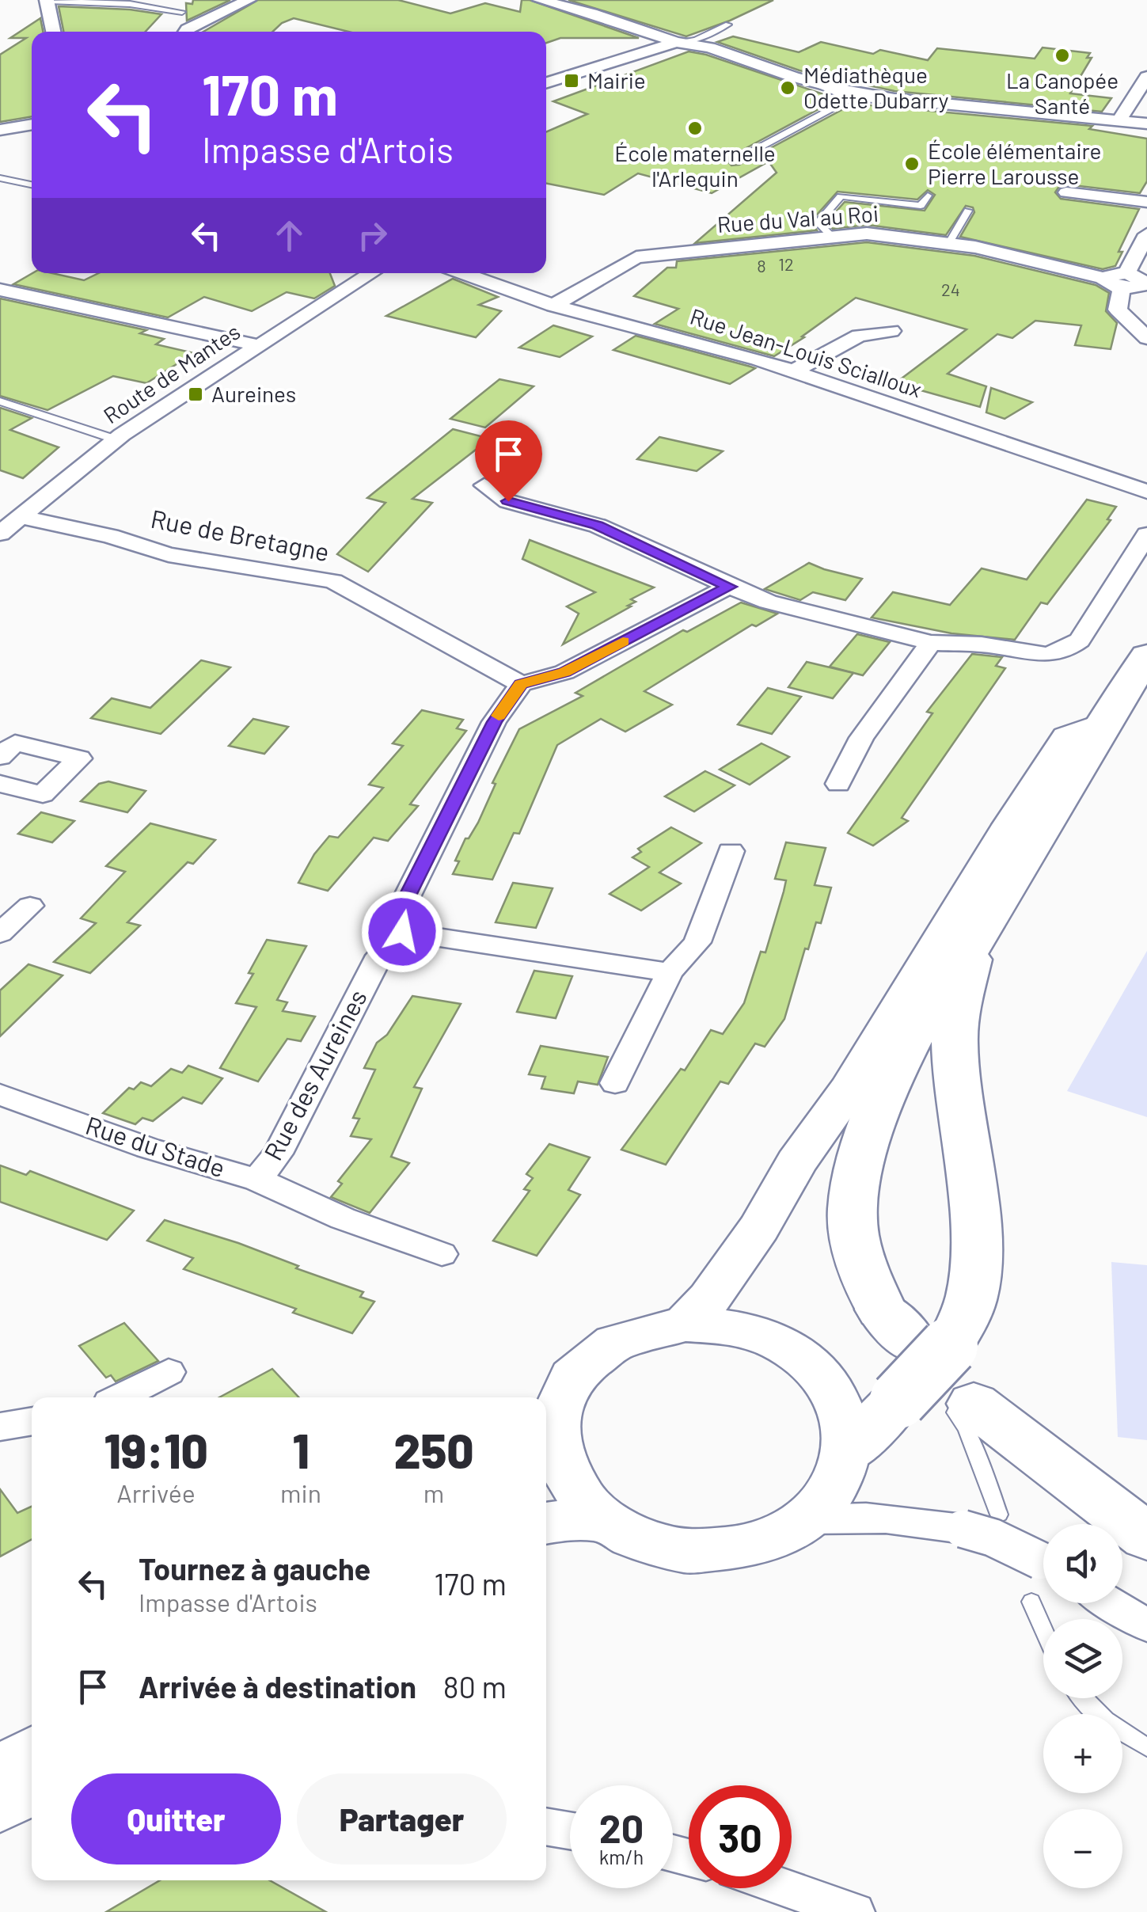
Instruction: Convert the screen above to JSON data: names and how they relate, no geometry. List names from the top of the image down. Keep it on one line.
{"streets":{"street":["Rue du Val au Roi","Rue Jean-Louis Scialloux","Route de Mantes","Rue de Bretagne","Rue des Aureines","Rue du Stade"]},"crossings":[["Rue du Val au Roi","Rue Jean-Louis Scialloux"],["Route de Mantes","Rue de Bretagne"],["Rue des Aureines","Rue du Stade"]],"places":{"other":["La Canopée Santé","Médiathèque Odette Dubarry","École maternelle l'Arlequin","École élémentaire Pierre Larousse"],"transit":["Mairie","Aureines"]},"house_numbers":["12","8","24"],"page":{"turn":["170 m","Impasse d'Artois"],"eta":["19:10","Arrivée","1","min","250","m"],"map_buttons":["+","−"],"list":[{"name":"Tournez à gauche","note":"Impasse d'Artois","value":"170 m"},{"name":"Arrivée à destination","value":"80 m"}],"buttons":["Quitter","Partager"],"speed":"20 km/h","limit":"30"}}
